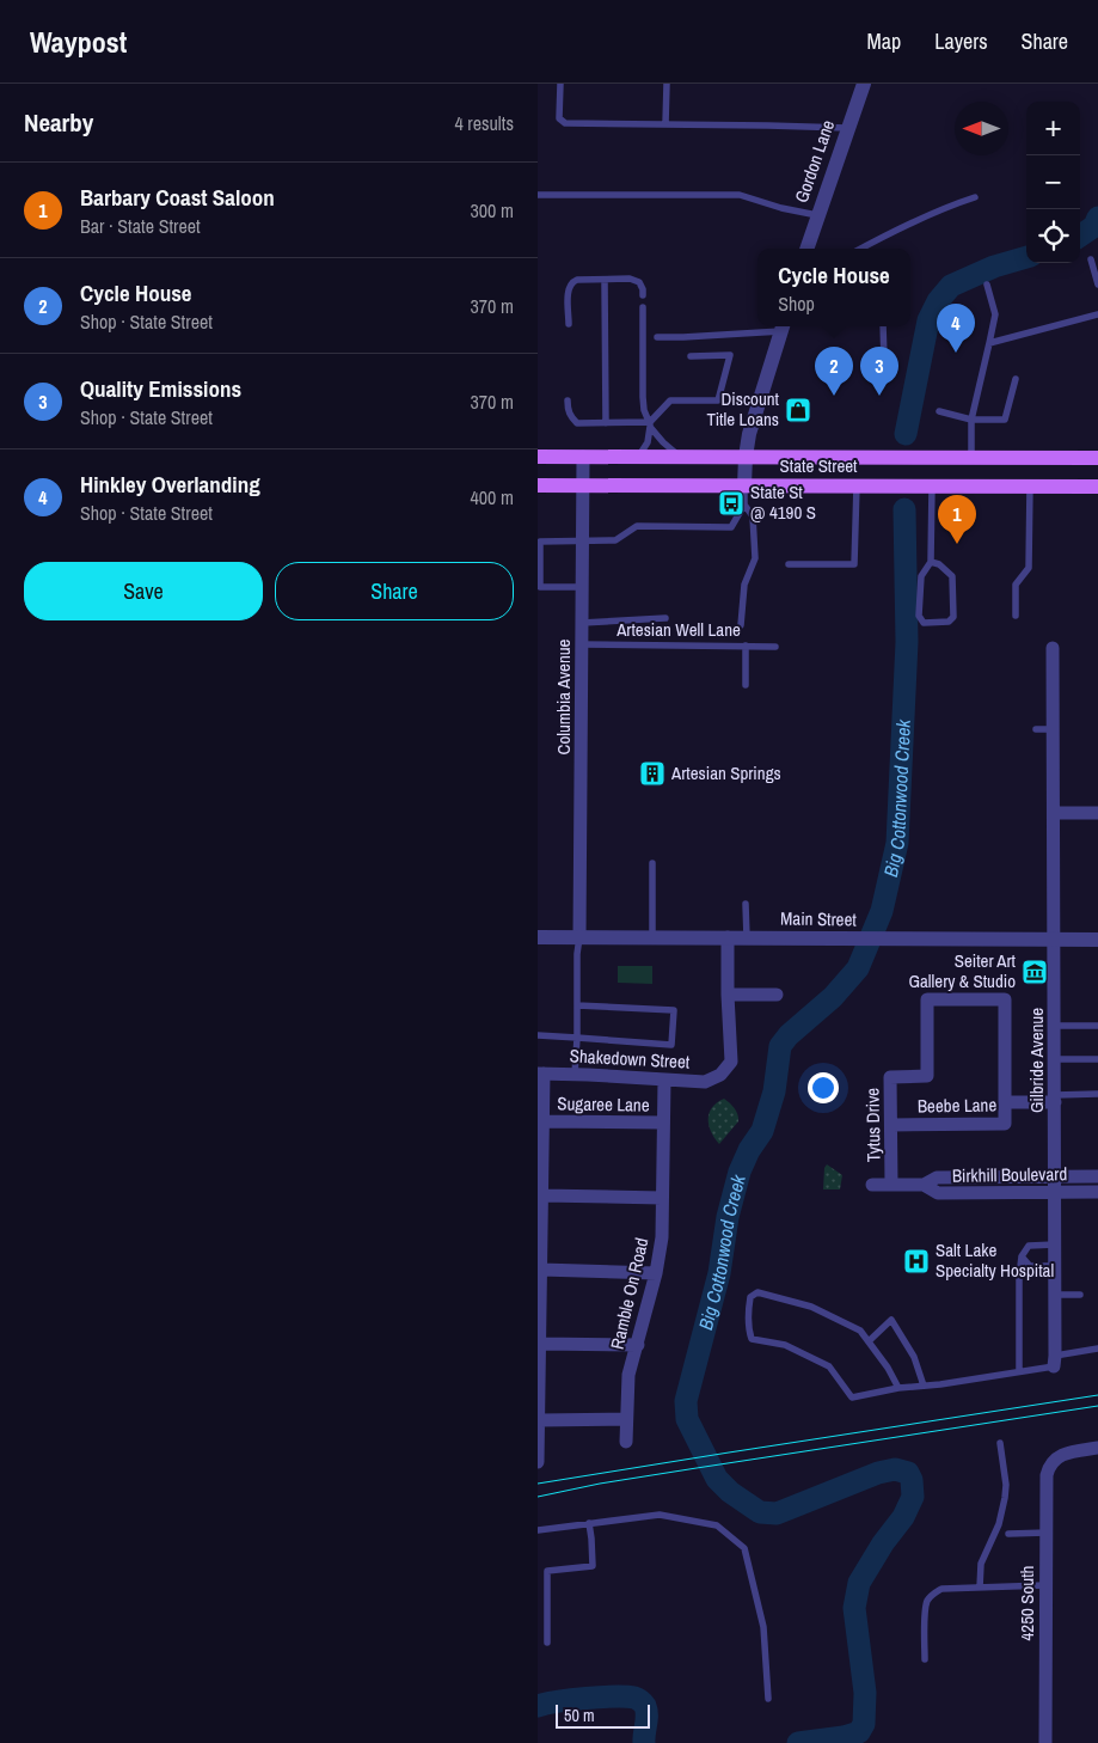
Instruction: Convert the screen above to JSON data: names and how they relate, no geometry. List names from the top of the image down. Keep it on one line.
{"streets":{"main road":["State Street"],"street":["Gordon Lane","Columbia Avenue","Main Street","Shakedown Street","Gilbride Avenue","Sugaree Lane","Beebe Lane","Tytus Drive","Birkhill Boulevard","Ramble On Road","4250 South"],"lane":["Artesian Well Lane"]},"crossings":[["State Street","Columbia Avenue"],["Artesian Well Lane","Columbia Avenue"],["Columbia Avenue","Main Street"],["Main Street","Shakedown Street"],["Main Street","Gilbride Avenue"],["Shakedown Street","Ramble On Road"],["Gilbride Avenue","Birkhill Boulevard"],["Sugaree Lane","Ramble On Road"],["Beebe Lane","Tytus Drive"],["Tytus Drive","Birkhill Boulevard"]],"water":["Big Cottonwood Creek"],"places":{"shop":["Discount Title Loans"],"bus stop":["State St @ 4190 S"],"building":["Artesian Springs"],"museum":["Seiter Art Gallery & Studio"],"hospital":["Salt Lake Specialty Hospital"]},"scale_bar":"50 m","north":"left","page":{"header":"Waypost","nav":["Map","Layers","Share"],"heading":["Nearby","4 results"],"map_buttons":["+","−"],"list":[{"mark":"1","name":"Barbary Coast Saloon","note":"Bar · State Street","value":"300 m"},{"mark":"2","name":"Cycle House","note":"Shop · State Street","value":"370 m"},{"mark":"3","name":"Quality Emissions","note":"Shop · State Street","value":"370 m"},{"mark":"4","name":"Hinkley Overlanding","note":"Shop · State Street","value":"400 m"}],"popup":["Cycle House","Shop"],"pins":["4","2","3","1"],"buttons":["Save","Share"],"scale":"50 m"}}
